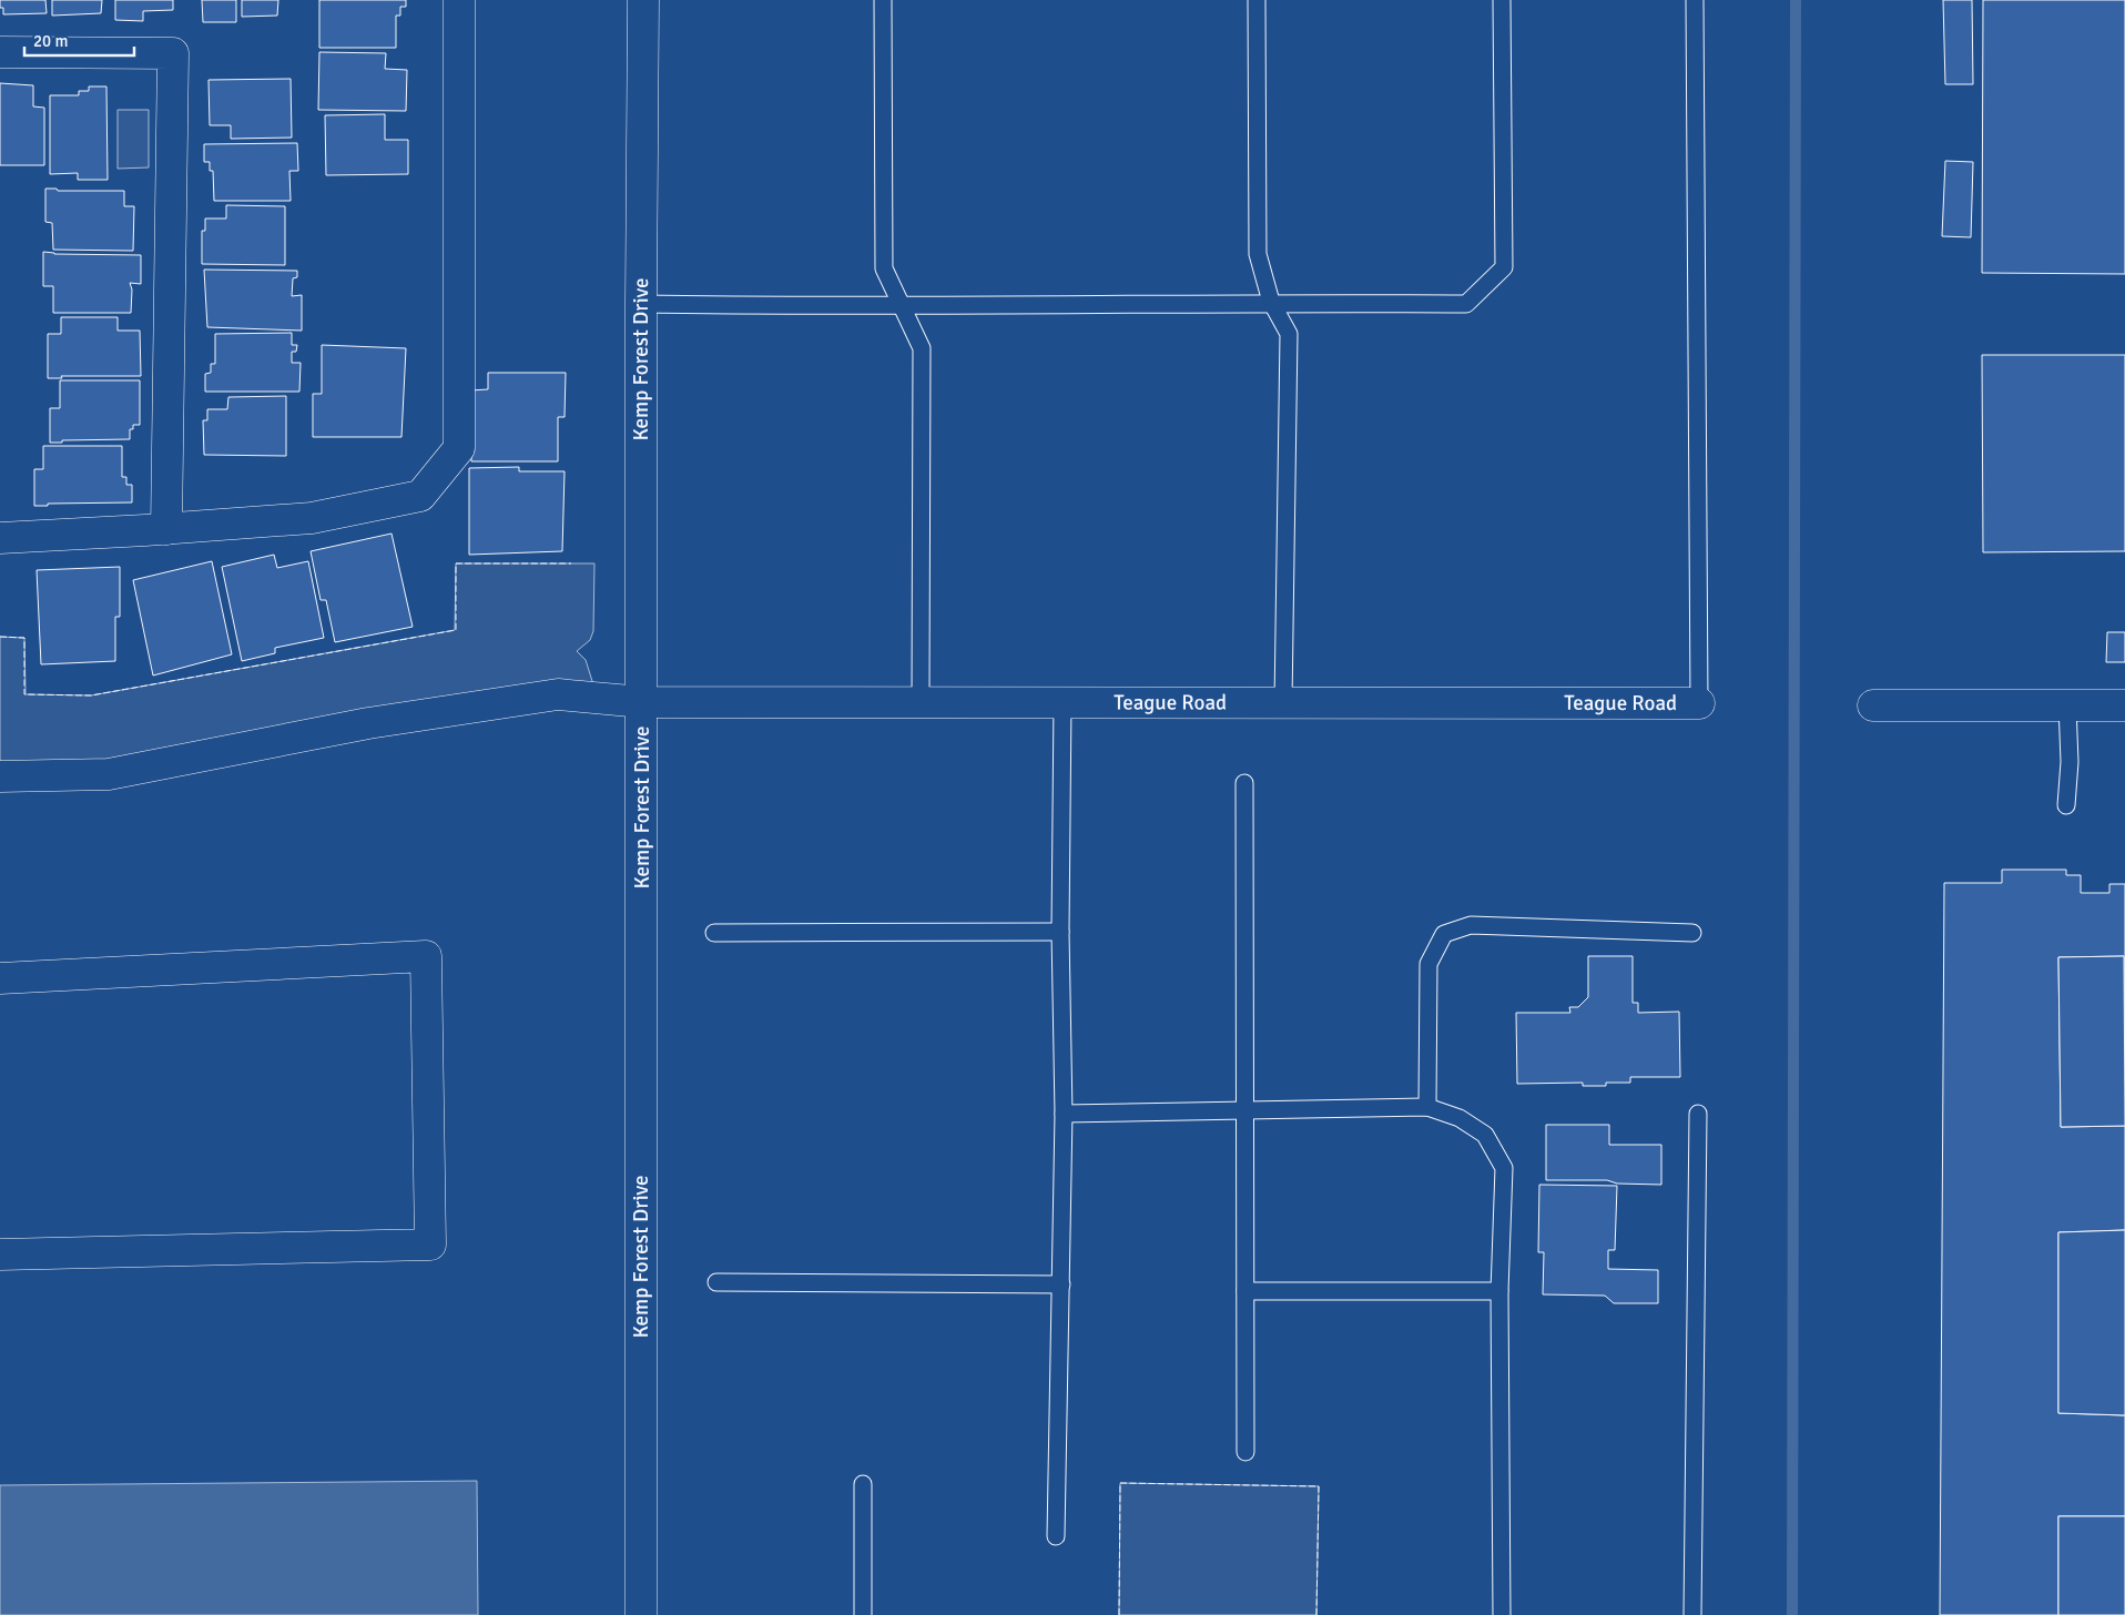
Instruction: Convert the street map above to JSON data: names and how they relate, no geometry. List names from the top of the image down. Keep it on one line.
{"streets":{"street":["Kemp Forest Drive","Teague Road"]},"crossings":[["Kemp Forest Drive","Teague Road"]],"scale_bar":"20 m"}
